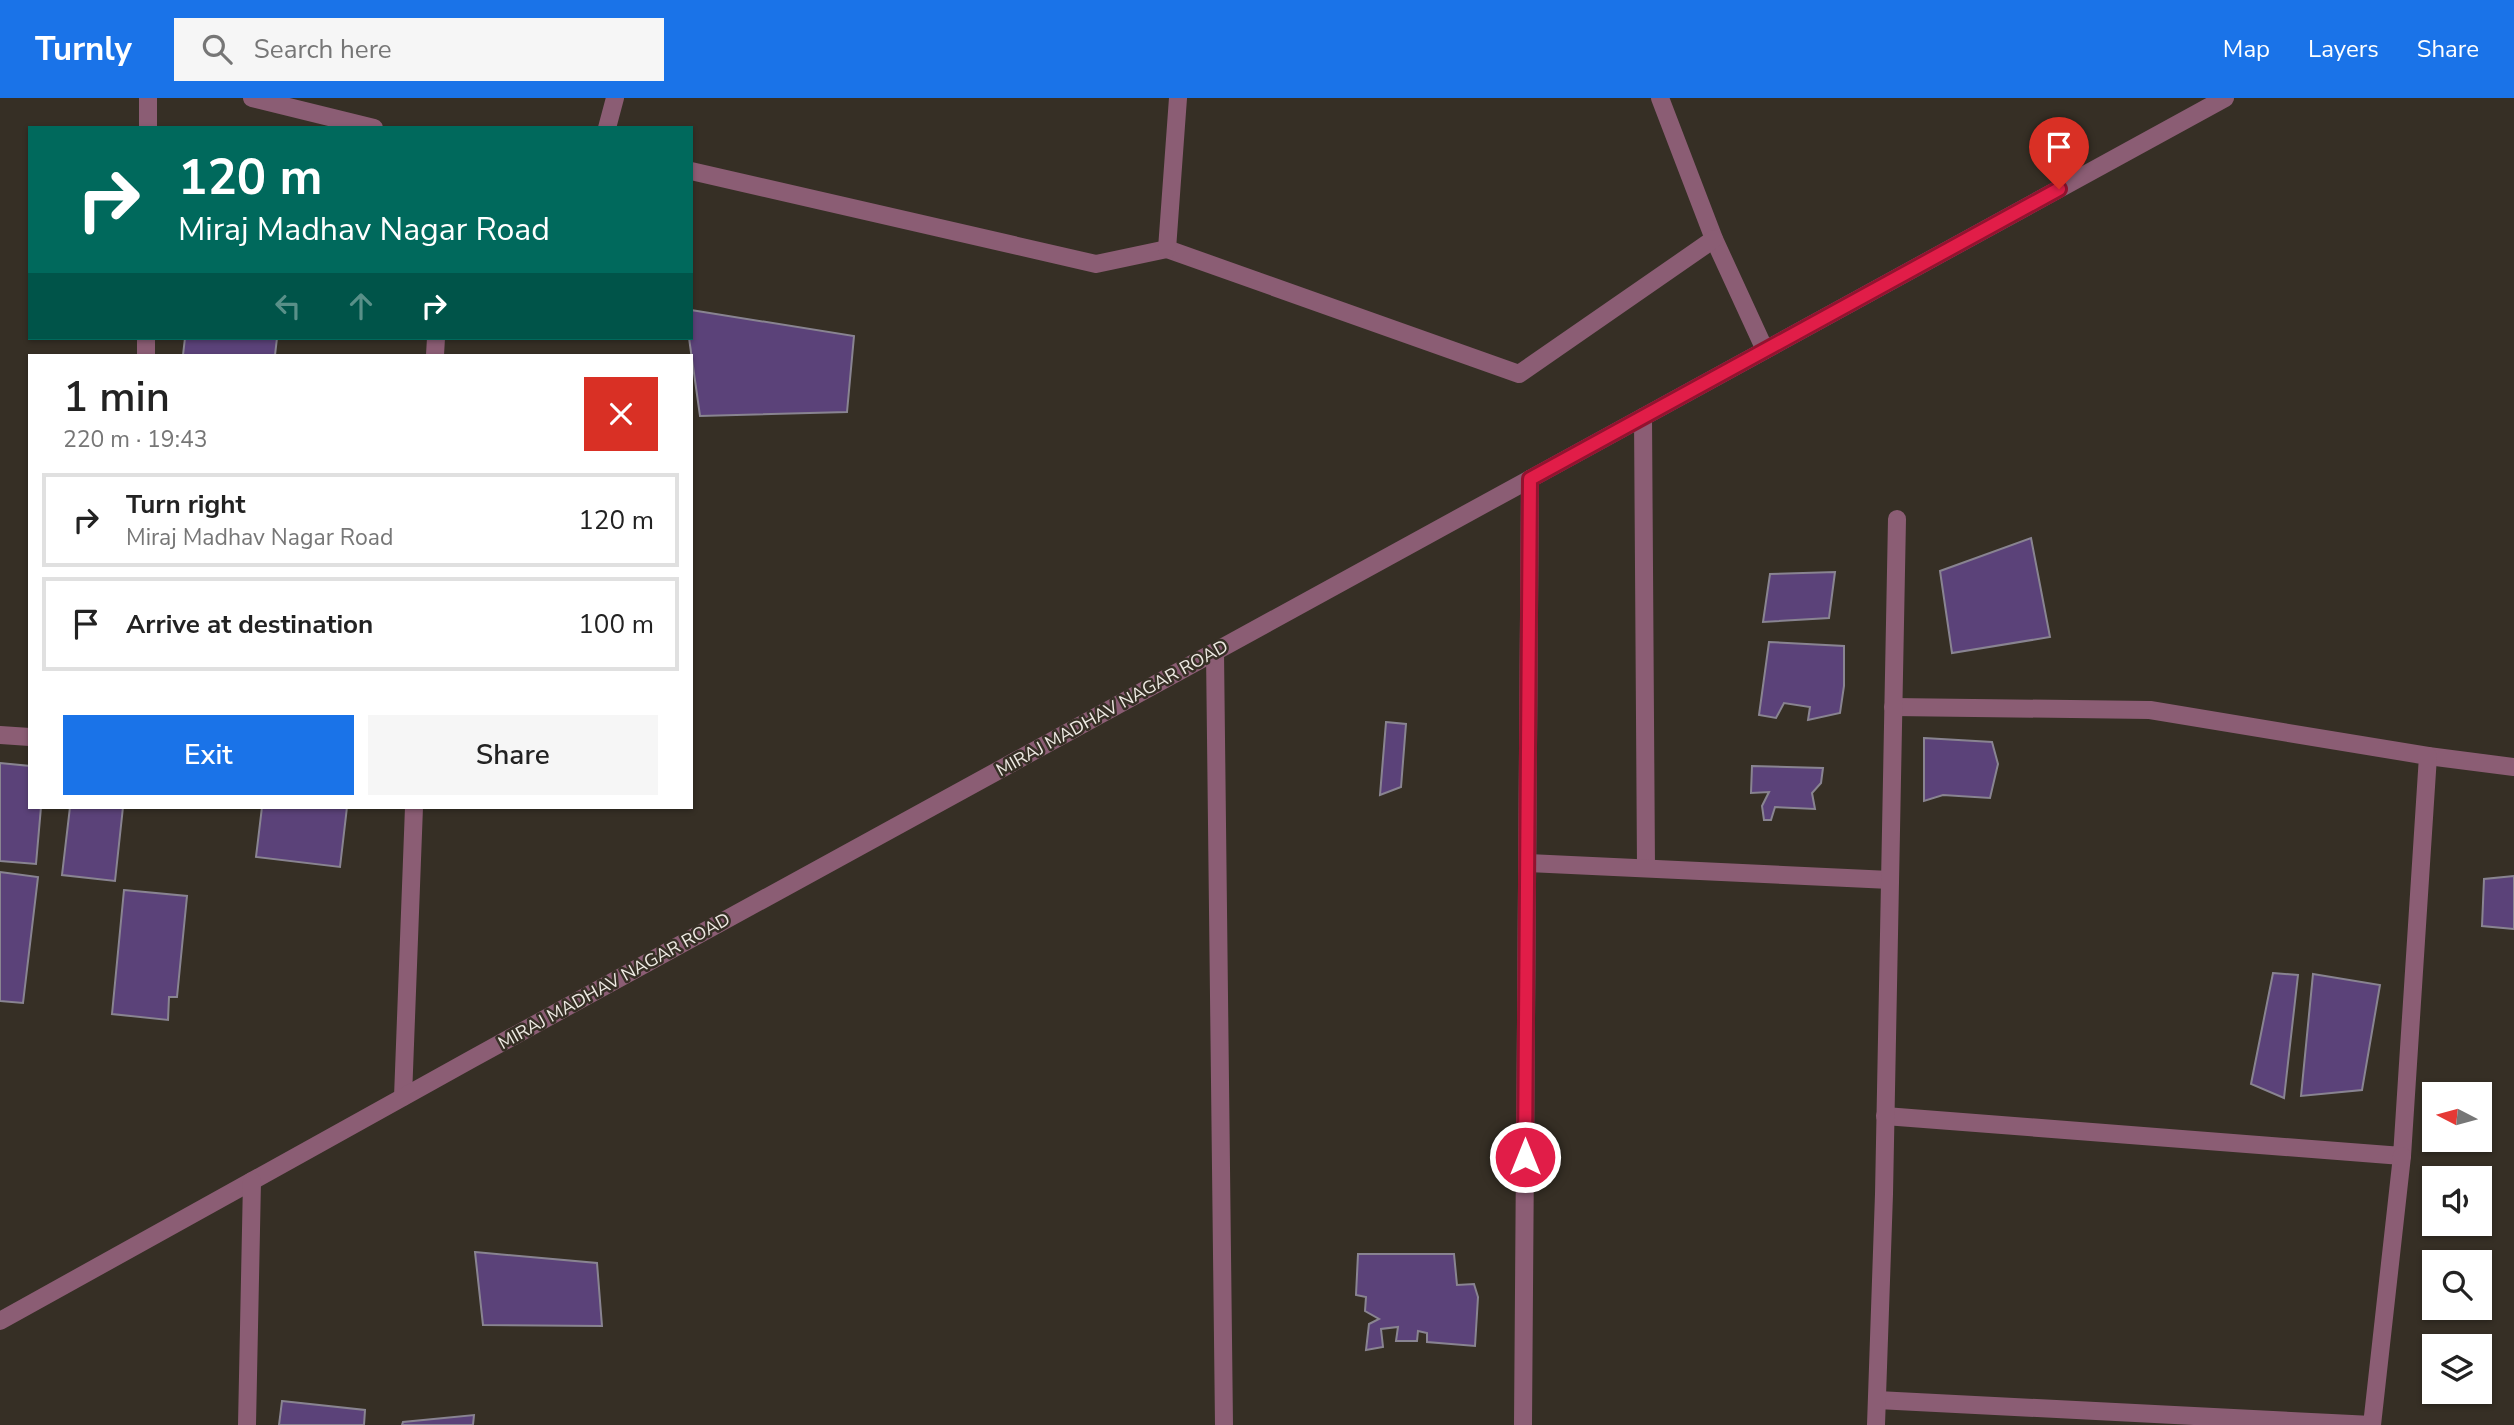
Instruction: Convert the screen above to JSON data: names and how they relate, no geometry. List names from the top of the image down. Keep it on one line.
{"streets":{"street":["MIRAJ MADHAV NAGAR ROAD"]},"north":"left","page":{"header":"Turnly","search":"Search here","nav":["Map","Layers","Share"],"turn":["120 m","Miraj Madhav Nagar Road"],"heading":["1 min","220 m · 19:43"],"list":[{"name":"Turn right","note":"Miraj Madhav Nagar Road","value":"120 m"},{"name":"Arrive at destination","value":"100 m"}],"buttons":["Exit","Share"]}}
